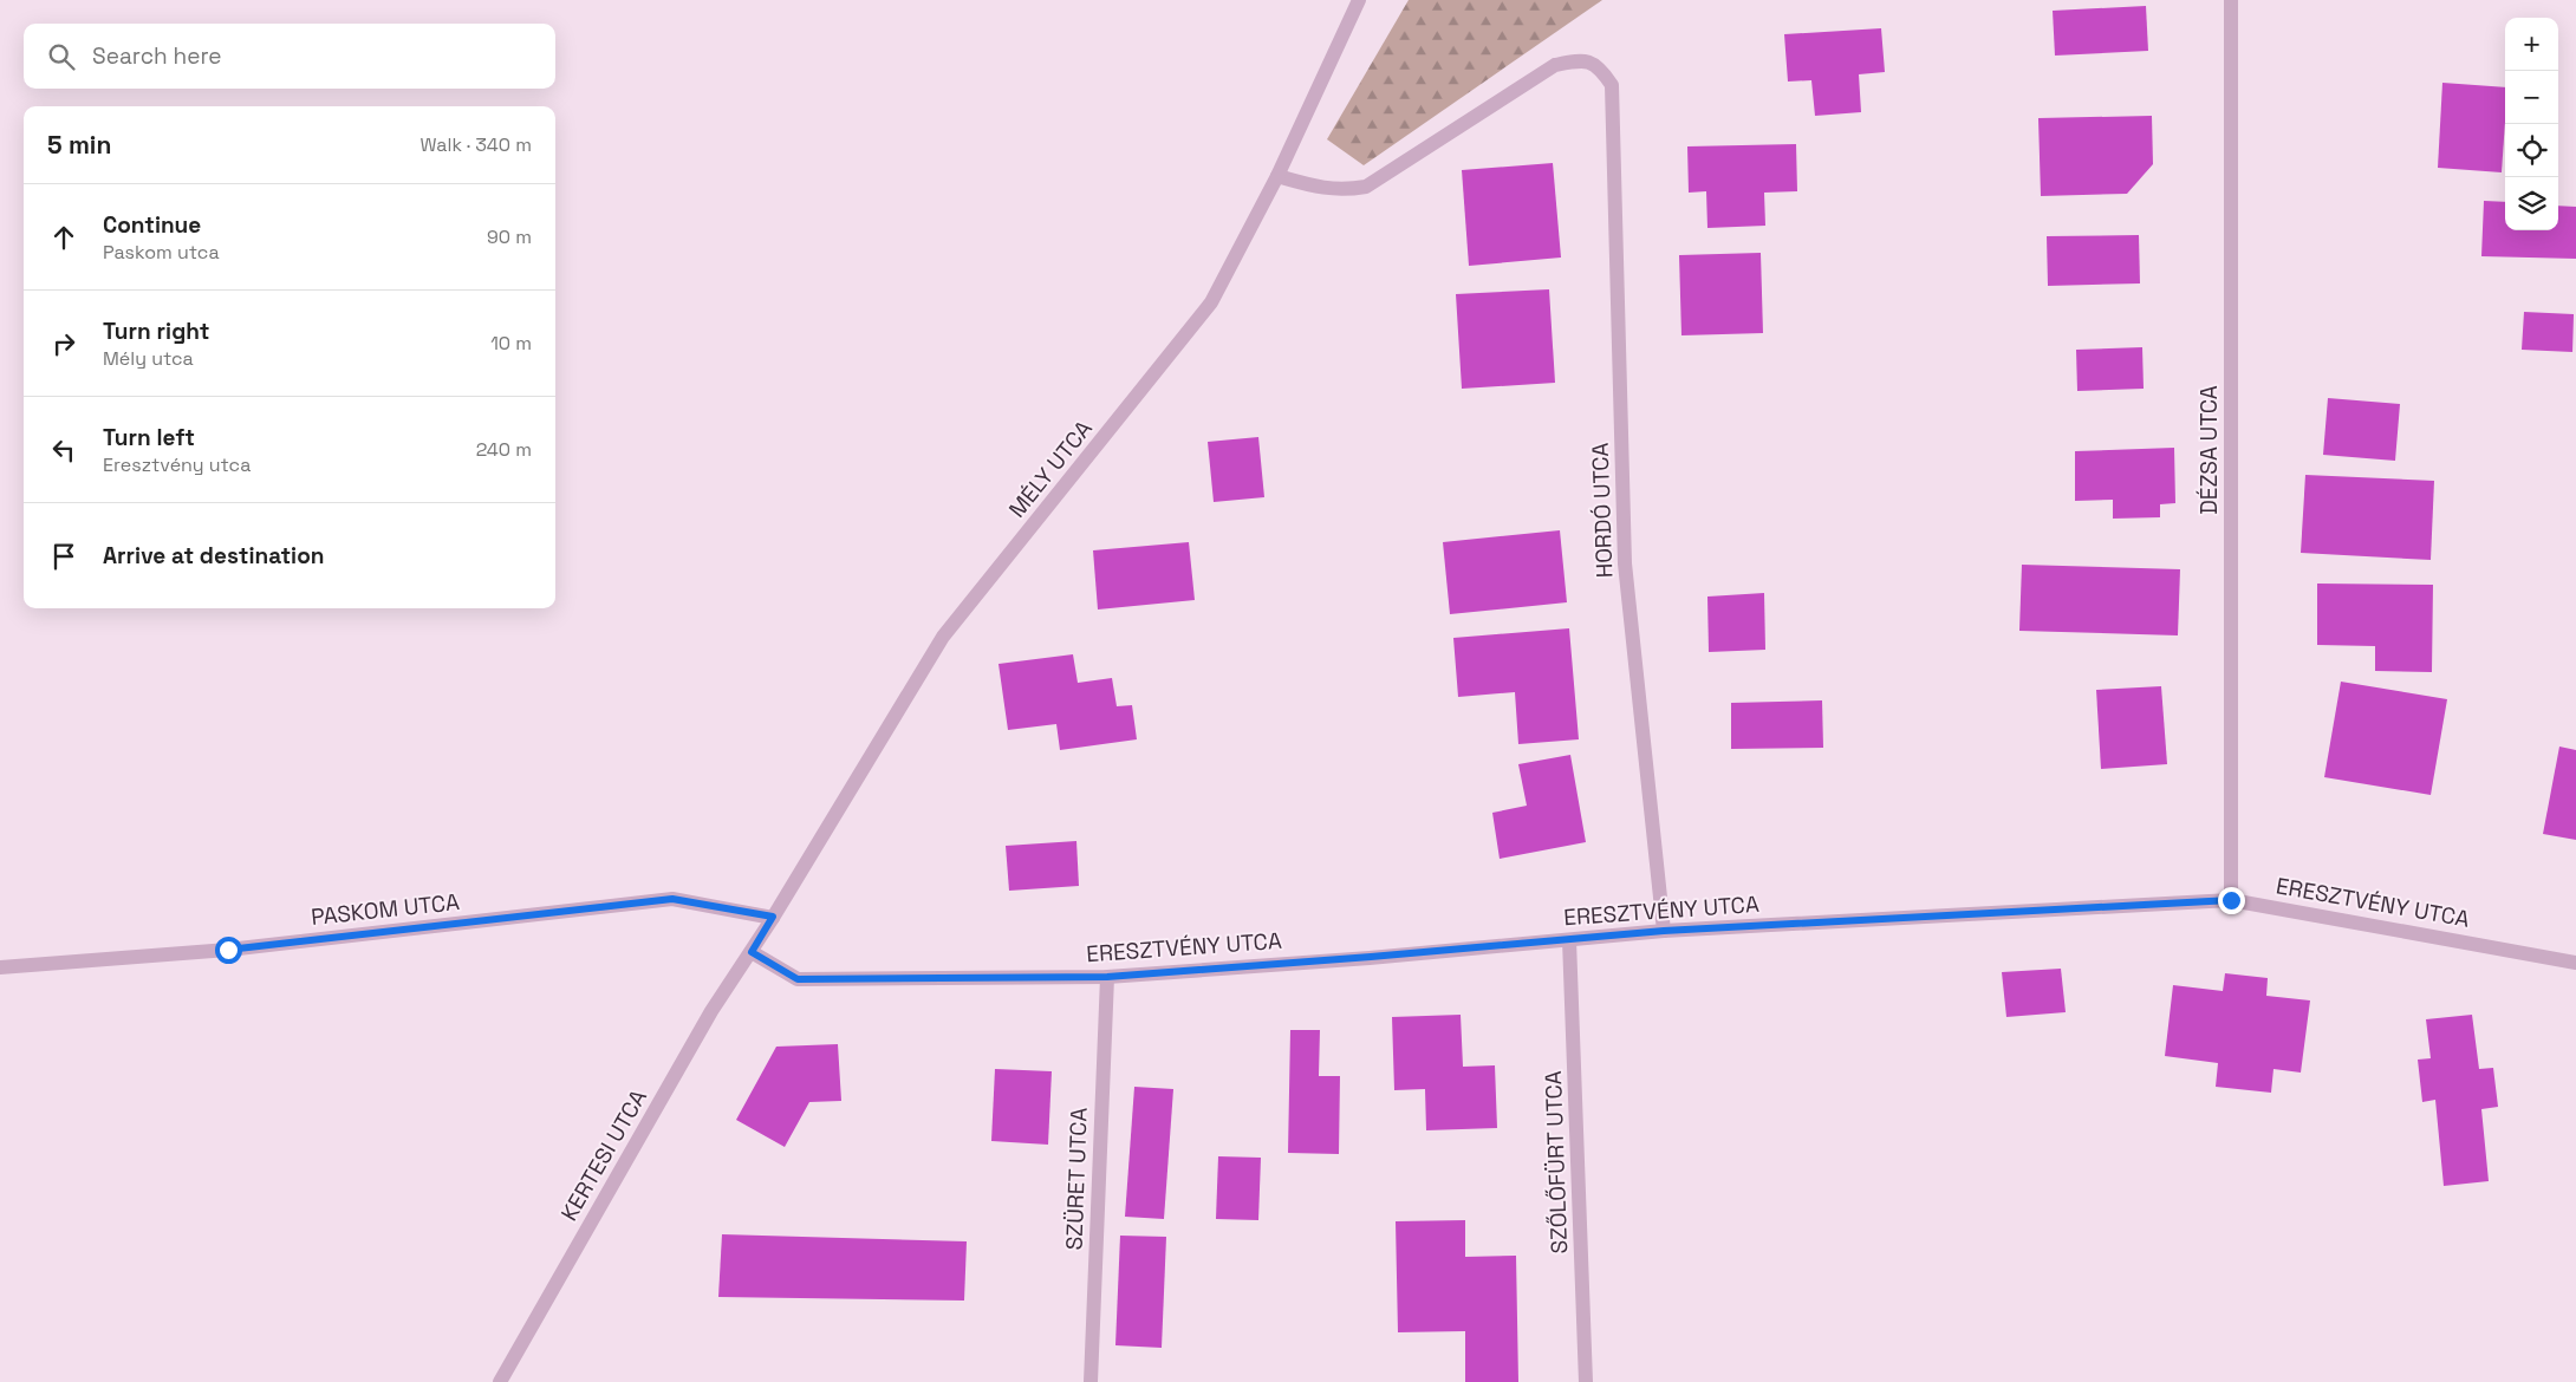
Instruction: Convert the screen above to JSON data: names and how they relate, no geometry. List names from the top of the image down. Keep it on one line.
{"streets":{"street":["DÉZSA UTCA","MÉLY UTCA","HORDÓ UTCA","ERESZTVÉNY UTCA","PASKOM UTCA","KERTESI UTCA","SZŐLŐFÜRT UTCA","SZÜRET UTCA"]},"crossings":[["DÉZSA UTCA","ERESZTVÉNY UTCA"],["MÉLY UTCA","HORDÓ UTCA"],["MÉLY UTCA","ERESZTVÉNY UTCA"],["MÉLY UTCA","PASKOM UTCA"],["MÉLY UTCA","KERTESI UTCA"],["HORDÓ UTCA","ERESZTVÉNY UTCA"],["ERESZTVÉNY UTCA","KERTESI UTCA"],["ERESZTVÉNY UTCA","SZŐLŐFÜRT UTCA"],["ERESZTVÉNY UTCA","SZÜRET UTCA"]],"page":{"map_buttons":["+","−"],"search":"Search here","heading":["5 min","Walk · 340 m"],"list":[["Continue","Paskom utca","90 m"],["Turn right","Mély utca","10 m"],["Turn left","Eresztvény utca","240 m"],"Arrive at destination"]}}
